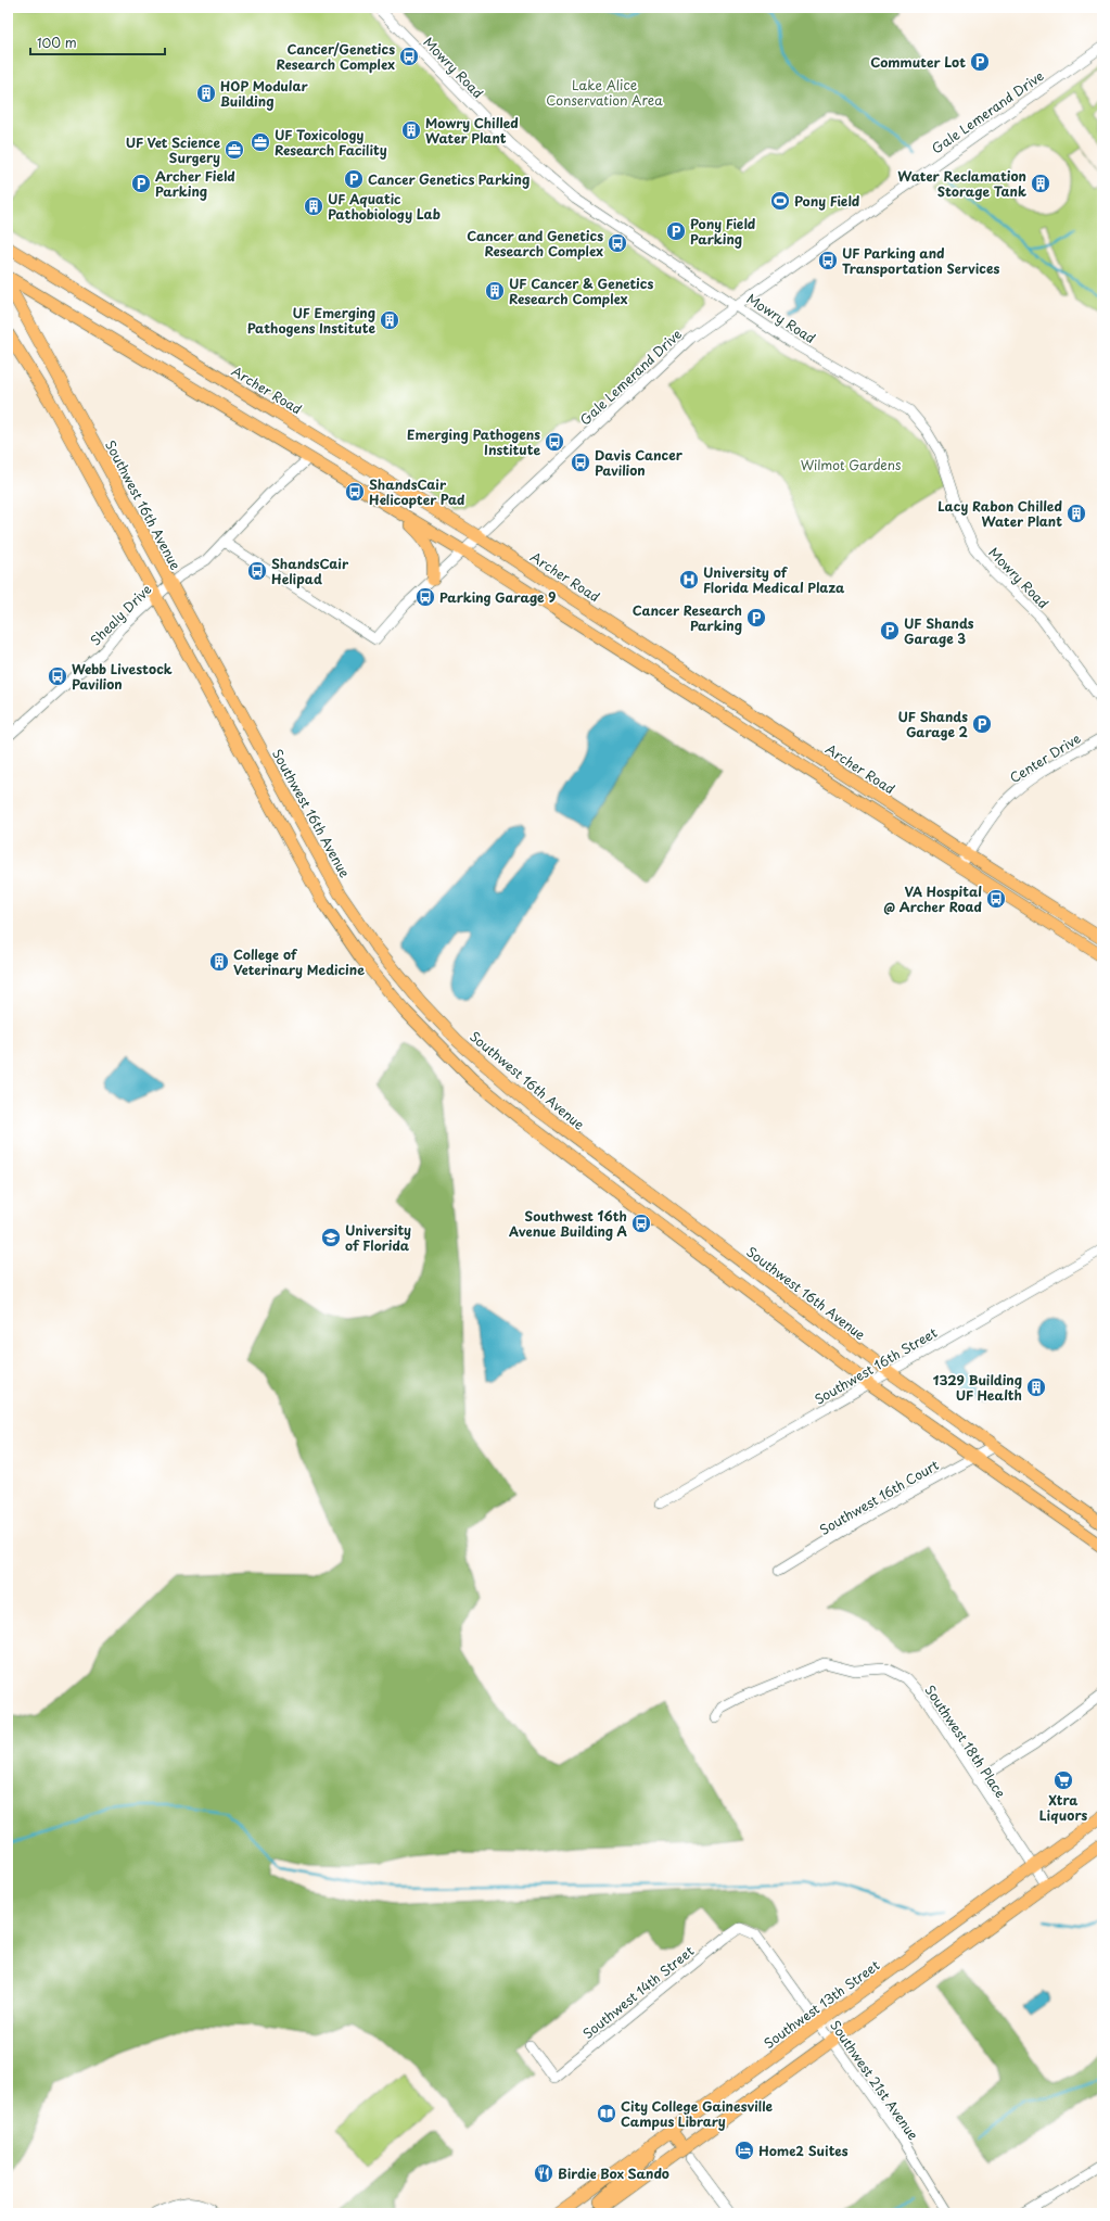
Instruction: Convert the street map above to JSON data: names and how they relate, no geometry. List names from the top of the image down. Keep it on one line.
{"streets":{"main road":["Archer Road","Southwest 16th Avenue","Southwest 13th Street"],"street":["Mowry Road","Gale Lemerand Drive","Shealy Drive","Center Drive","Southwest 16th Street","Southwest 16th Court","Southwest 18th Place","Southwest 14th Street","Southwest 21st Avenue"]},"crossings":[["Mowry Road","Gale Lemerand Drive"],["Gale Lemerand Drive","Archer Road"],["Gale Lemerand Drive","Shealy Drive"],["Archer Road","Center Drive"],["Southwest 16th Avenue","Shealy Drive"],["Southwest 16th Avenue","Southwest 16th Street"],["Southwest 16th Avenue","Southwest 16th Court"],["Southwest 18th Place","Southwest 13th Street"],["Southwest 14th Street","Southwest 21st Avenue"],["Southwest 13th Street","Southwest 21st Avenue"]],"parks":["Lake Alice Conservation Area","Wilmot Gardens"],"places":{"bus stop":["Cancer/Genetics Research Complex","Cancer and Genetics Research Complex","UF Parking and Transportation Services","Emerging Pathogens Institute","Davis Cancer Pavilion","ShandsCair Helicopter Pad","ShandsCair Helipad","Parking Garage 9","Webb Livestock Pavilion","VA Hospital @ Archer Road","Southwest 16th Avenue Building A"],"parking":["Commuter Lot","Cancer Genetics Parking","Archer Field Parking","Pony Field Parking","Cancer Research Parking","UF Shands Garage 3","UF Shands Garage 2"],"building":["HOP Modular Building","Mowry Chilled Water Plant","Water Reclamation Storage Tank","UF Aquatic Pathobiology Lab","UF Cancer & Genetics Research Complex","UF Emerging Pathogens Institute","Lacy Rabon Chilled Water Plant","College of Veterinary Medicine","1329 Building UF Health"],"office":["UF Toxicology Research Facility","UF Vet Science Surgery"],"sports":["Pony Field"],"hospital":["University of Florida Medical Plaza"],"school or university":["University of Florida"],"supermarket":["Xtra Liquors"],"library":["City College Gainesville Campus Library"],"hotel":["Home2 Suites"],"restaurant":["Birdie Box Sando"]},"scale_bar":"100 m"}
